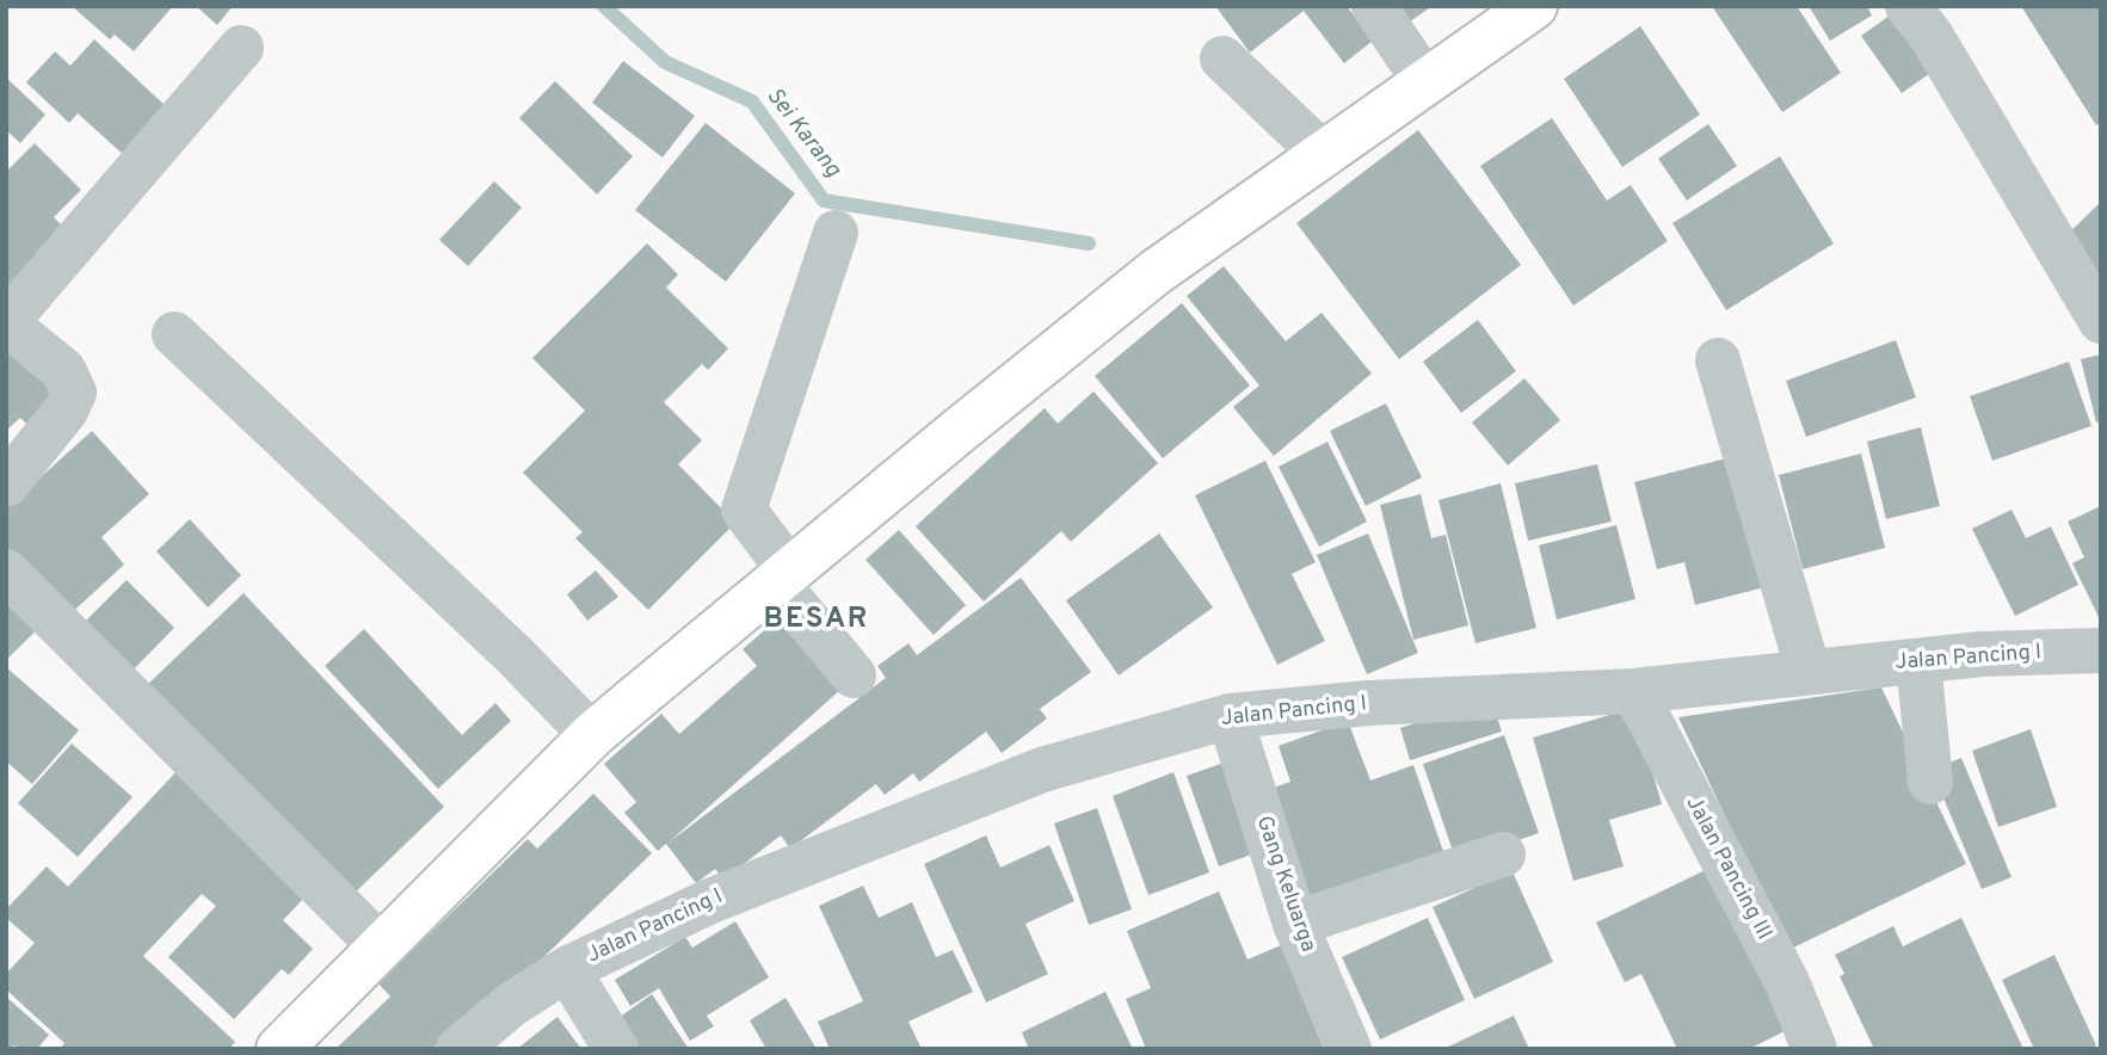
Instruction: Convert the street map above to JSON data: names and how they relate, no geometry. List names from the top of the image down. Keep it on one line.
{"streets":{"street":["Jalan Pancing I","Jalan Pancing III","Gang Keluarga"]},"crossings":[["Jalan Pancing I","Jalan Pancing III"],["Jalan Pancing I","Gang Keluarga"]],"districts":["BESAR"],"water":["Sei Karang"]}
